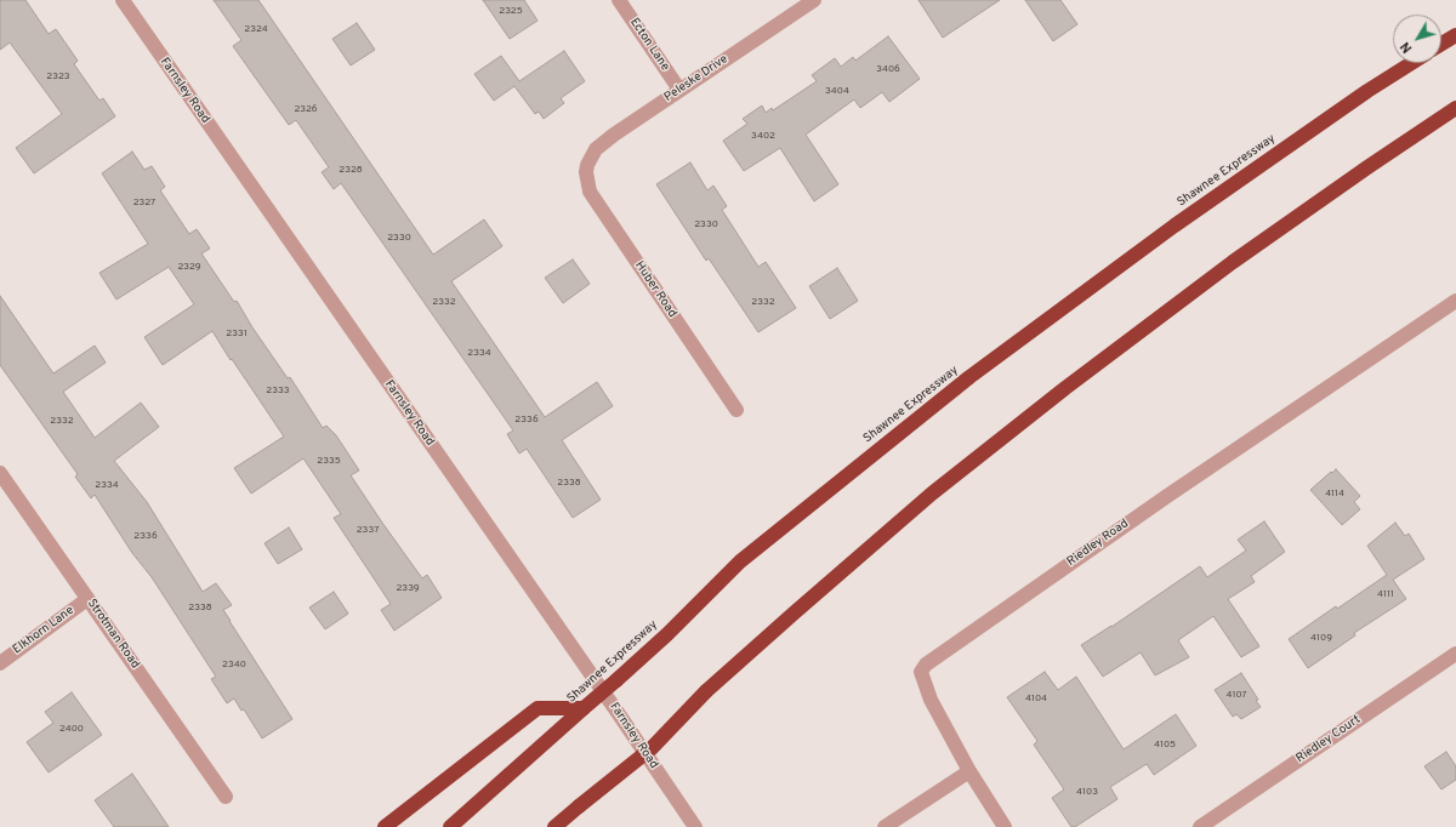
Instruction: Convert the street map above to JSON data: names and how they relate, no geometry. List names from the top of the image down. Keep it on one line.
{"streets":{"highway":["Shawnee Expressway"],"street":["Ecton Lane","Peleske Drive","Farnsley Road","Huber Road","Riedley Road","Elkhorn Lane","Strotman Road","Riedley Court"]},"crossings":[["Ecton Lane","Peleske Drive"],["Peleske Drive","Huber Road"],["Elkhorn Lane","Strotman Road"]],"house_numbers":["2325","2324","3406","2323","3404","2326","3402","2328","2327","2330","2330","2329","2332","2332","2331","2334","2333","2336","2332","2335","2338","2334","4114","2337","2336","2339","4111","2338","4109","2340","4107","4104","2400","4105","4103"],"north":"bottom left"}
